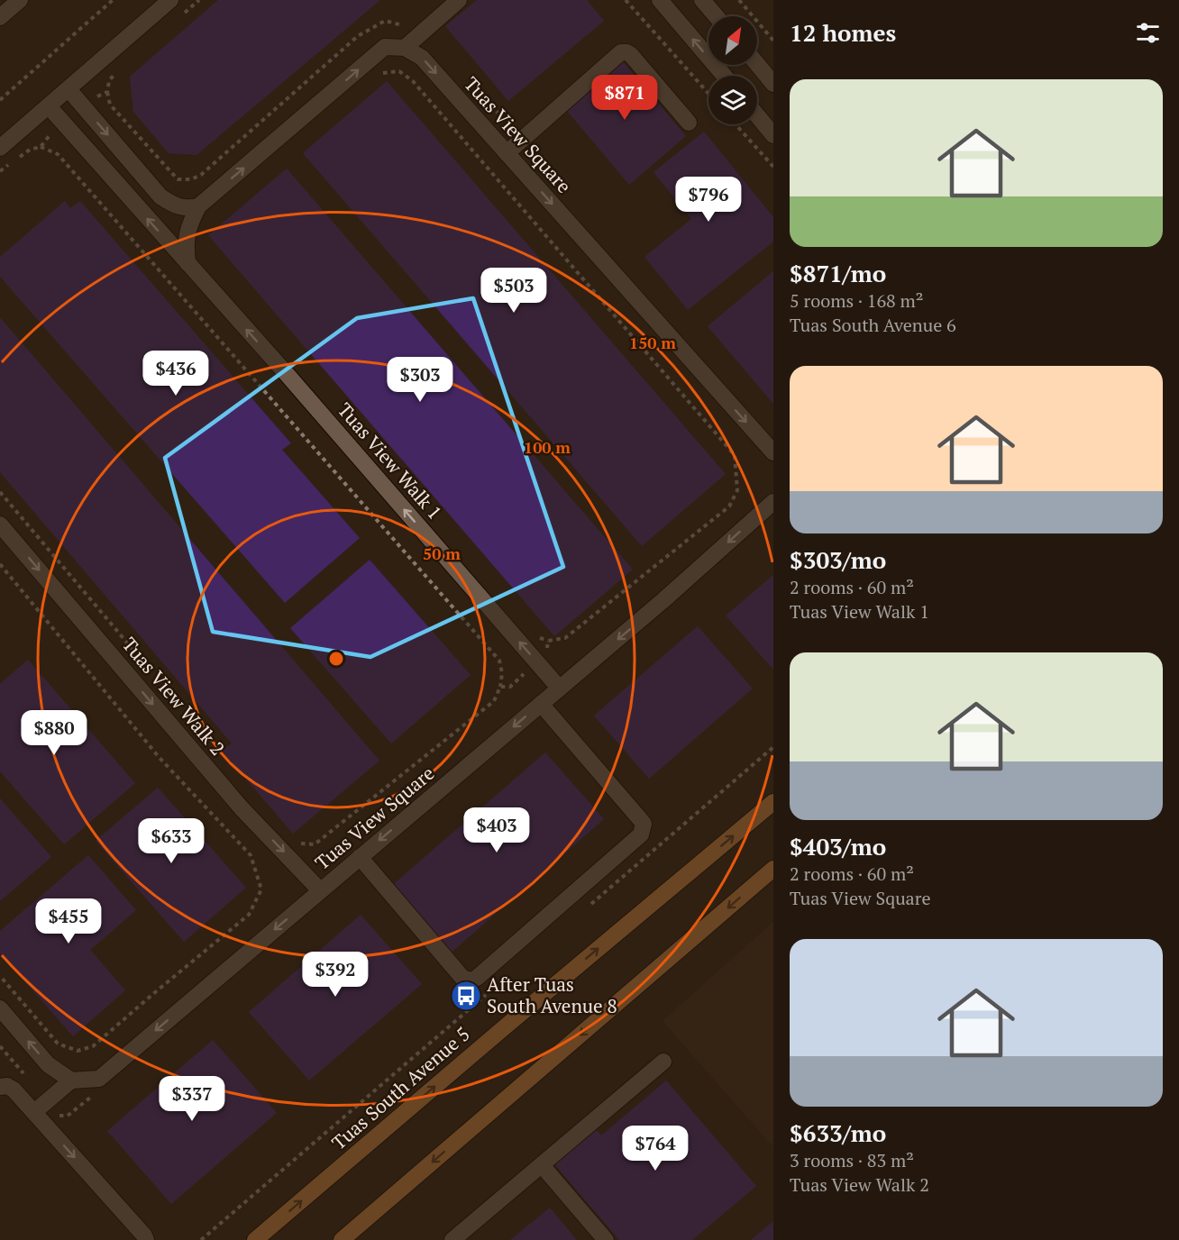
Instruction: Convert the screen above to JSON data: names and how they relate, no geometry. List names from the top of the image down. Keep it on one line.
{"streets":{"main road":["Tuas South Avenue 5"],"street":["Tuas View Square","Tuas View Walk 1","Tuas View Walk 2"]},"crossings":[["Tuas View Square","Tuas View Walk 1"],["Tuas View Square","Tuas View Walk 2"]],"one_way":["Tuas View Walk 1","Tuas View Walk 2"],"places":{"bus stop":["After Tuas South Avenue 8"]},"north":"top right","page":{"heading":"12 homes","list":[{"name":"$871/mo","note":"5 rooms · 168 m² · Tuas South Avenue 6"},{"name":"$303/mo","note":"2 rooms · 60 m² · Tuas View Walk 1"},{"name":"$403/mo","note":"2 rooms · 60 m² · Tuas View Square"},{"name":"$633/mo","note":"3 rooms · 83 m² · Tuas View Walk 2"}],"price":["$871","$796","$503","$436","$303","$880","$403","$633","$455","$392","$337","$764"]},"rings":["150 m","100 m","50 m"]}
